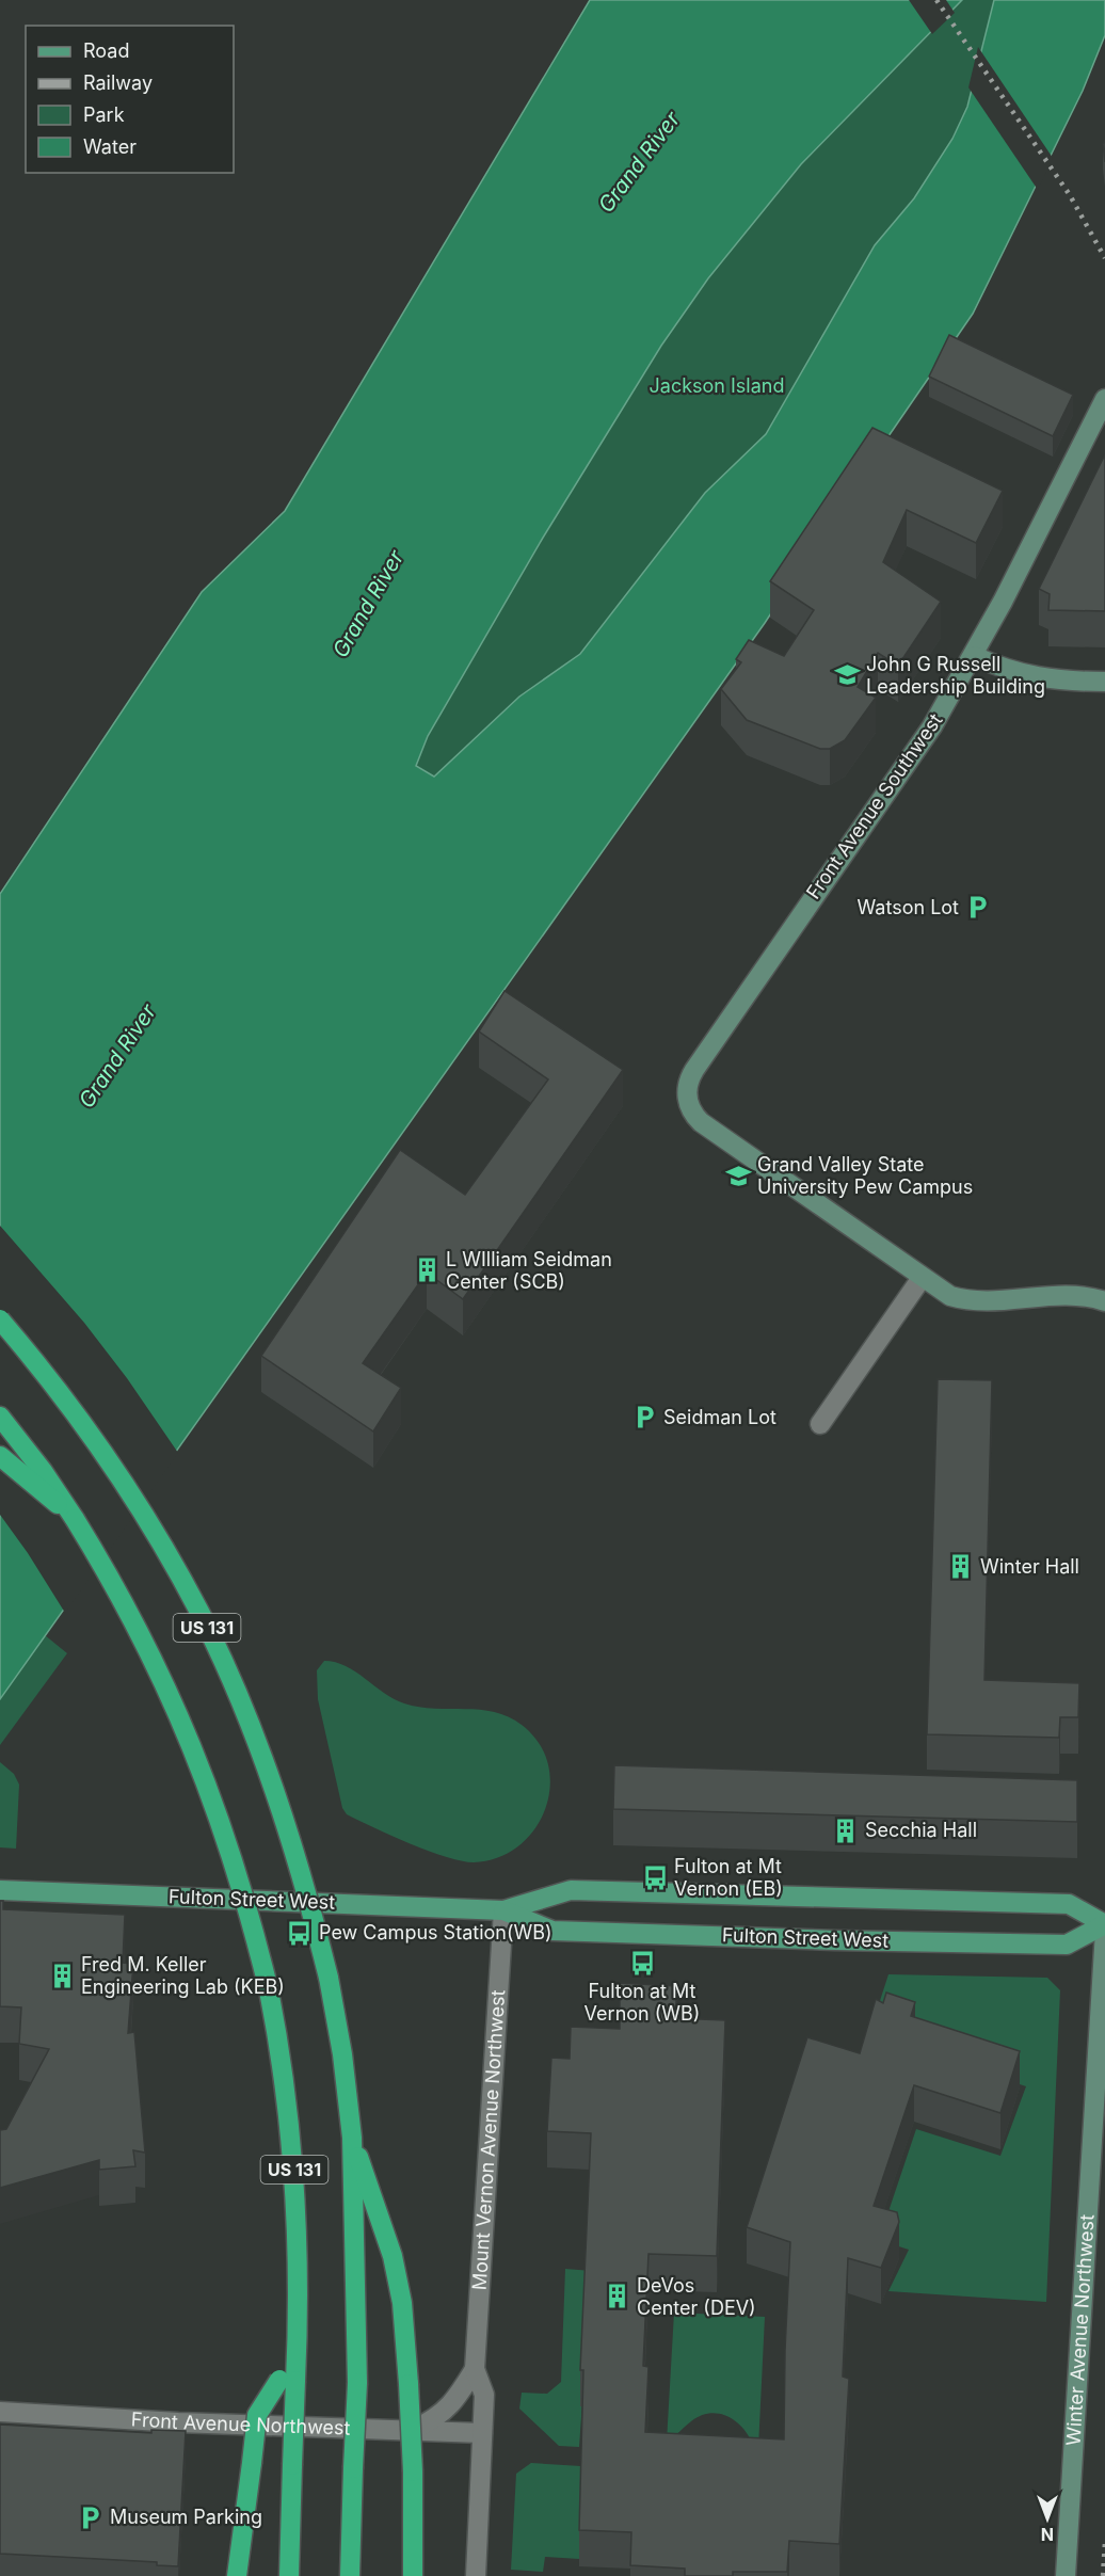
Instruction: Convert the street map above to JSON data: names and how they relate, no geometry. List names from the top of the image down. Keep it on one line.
{"streets":{"highway":["US 131"],"main road":["Fulton Street West"],"street":["Front Avenue Southwest","Mount Vernon Avenue Northwest","Winter Avenue Northwest","Front Avenue Northwest"]},"crossings":[["Fulton Street West","Mount Vernon Avenue Northwest"],["Mount Vernon Avenue Northwest","Front Avenue Northwest"]],"water":["Grand River"],"parks":["Jackson Island"],"places":{"school or university":["John G Russell Leadership Building","Grand Valley State University Pew Campus"],"parking":["Watson Lot","Seidman Lot","Museum Parking"],"building":["L WIlliam Seidman Center (SCB)","Winter Hall","Secchia Hall","Fred M. Keller Engineering Lab (KEB)","DeVos Center (DEV)"],"bus stop":["Fulton at Mt Vernon (EB)","Pew Campus Station(WB)","Fulton at Mt Vernon (WB)"]},"legend":["Road","Railway","Park","Water"],"north":"bottom"}
